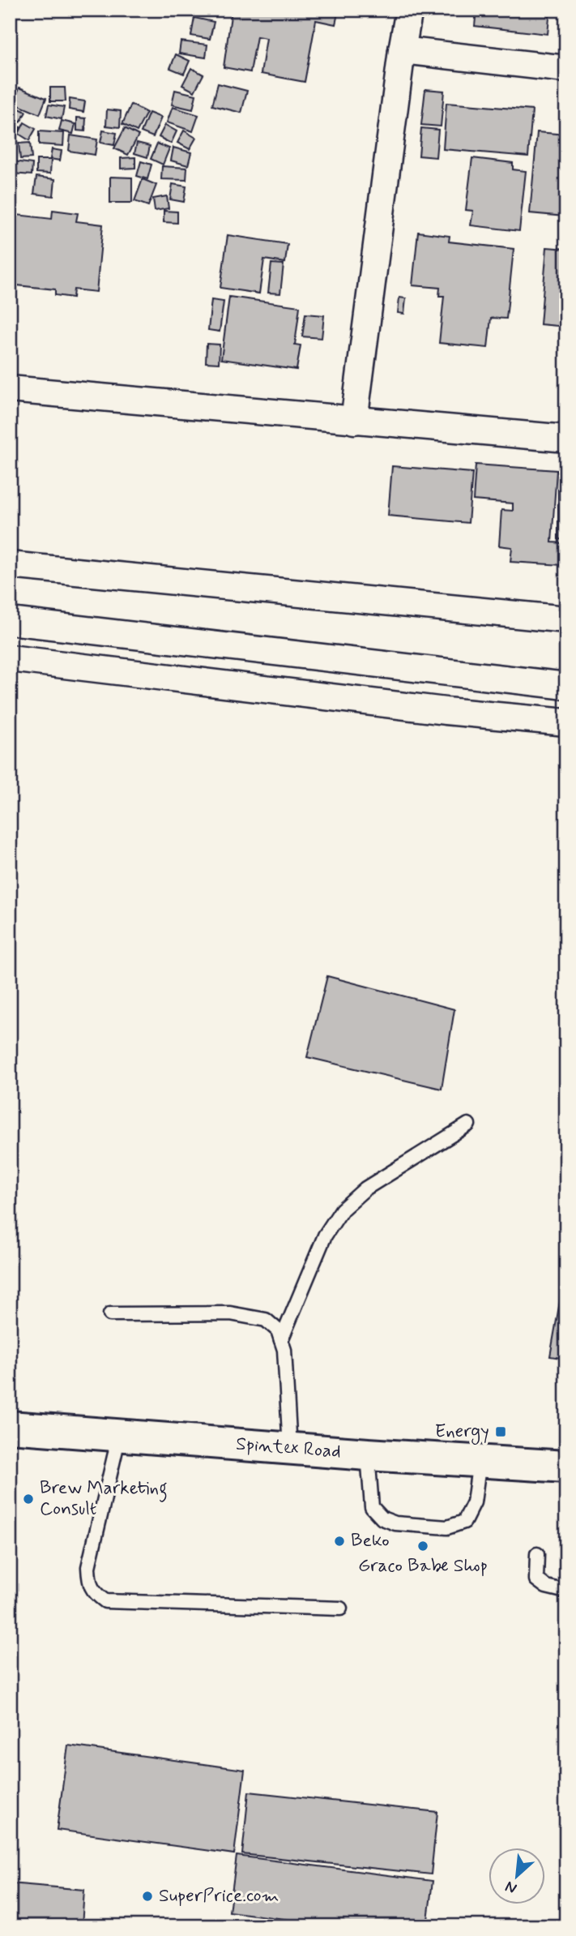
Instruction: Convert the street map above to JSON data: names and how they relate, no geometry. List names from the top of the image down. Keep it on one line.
{"streets":{"main road":["Spintex Road"]},"places":{"transit":["Energy"],"other":["Brew Marketing Consult","Beko","Graco Babe Shop","SuperPrice.com"]},"north":"bottom left"}
